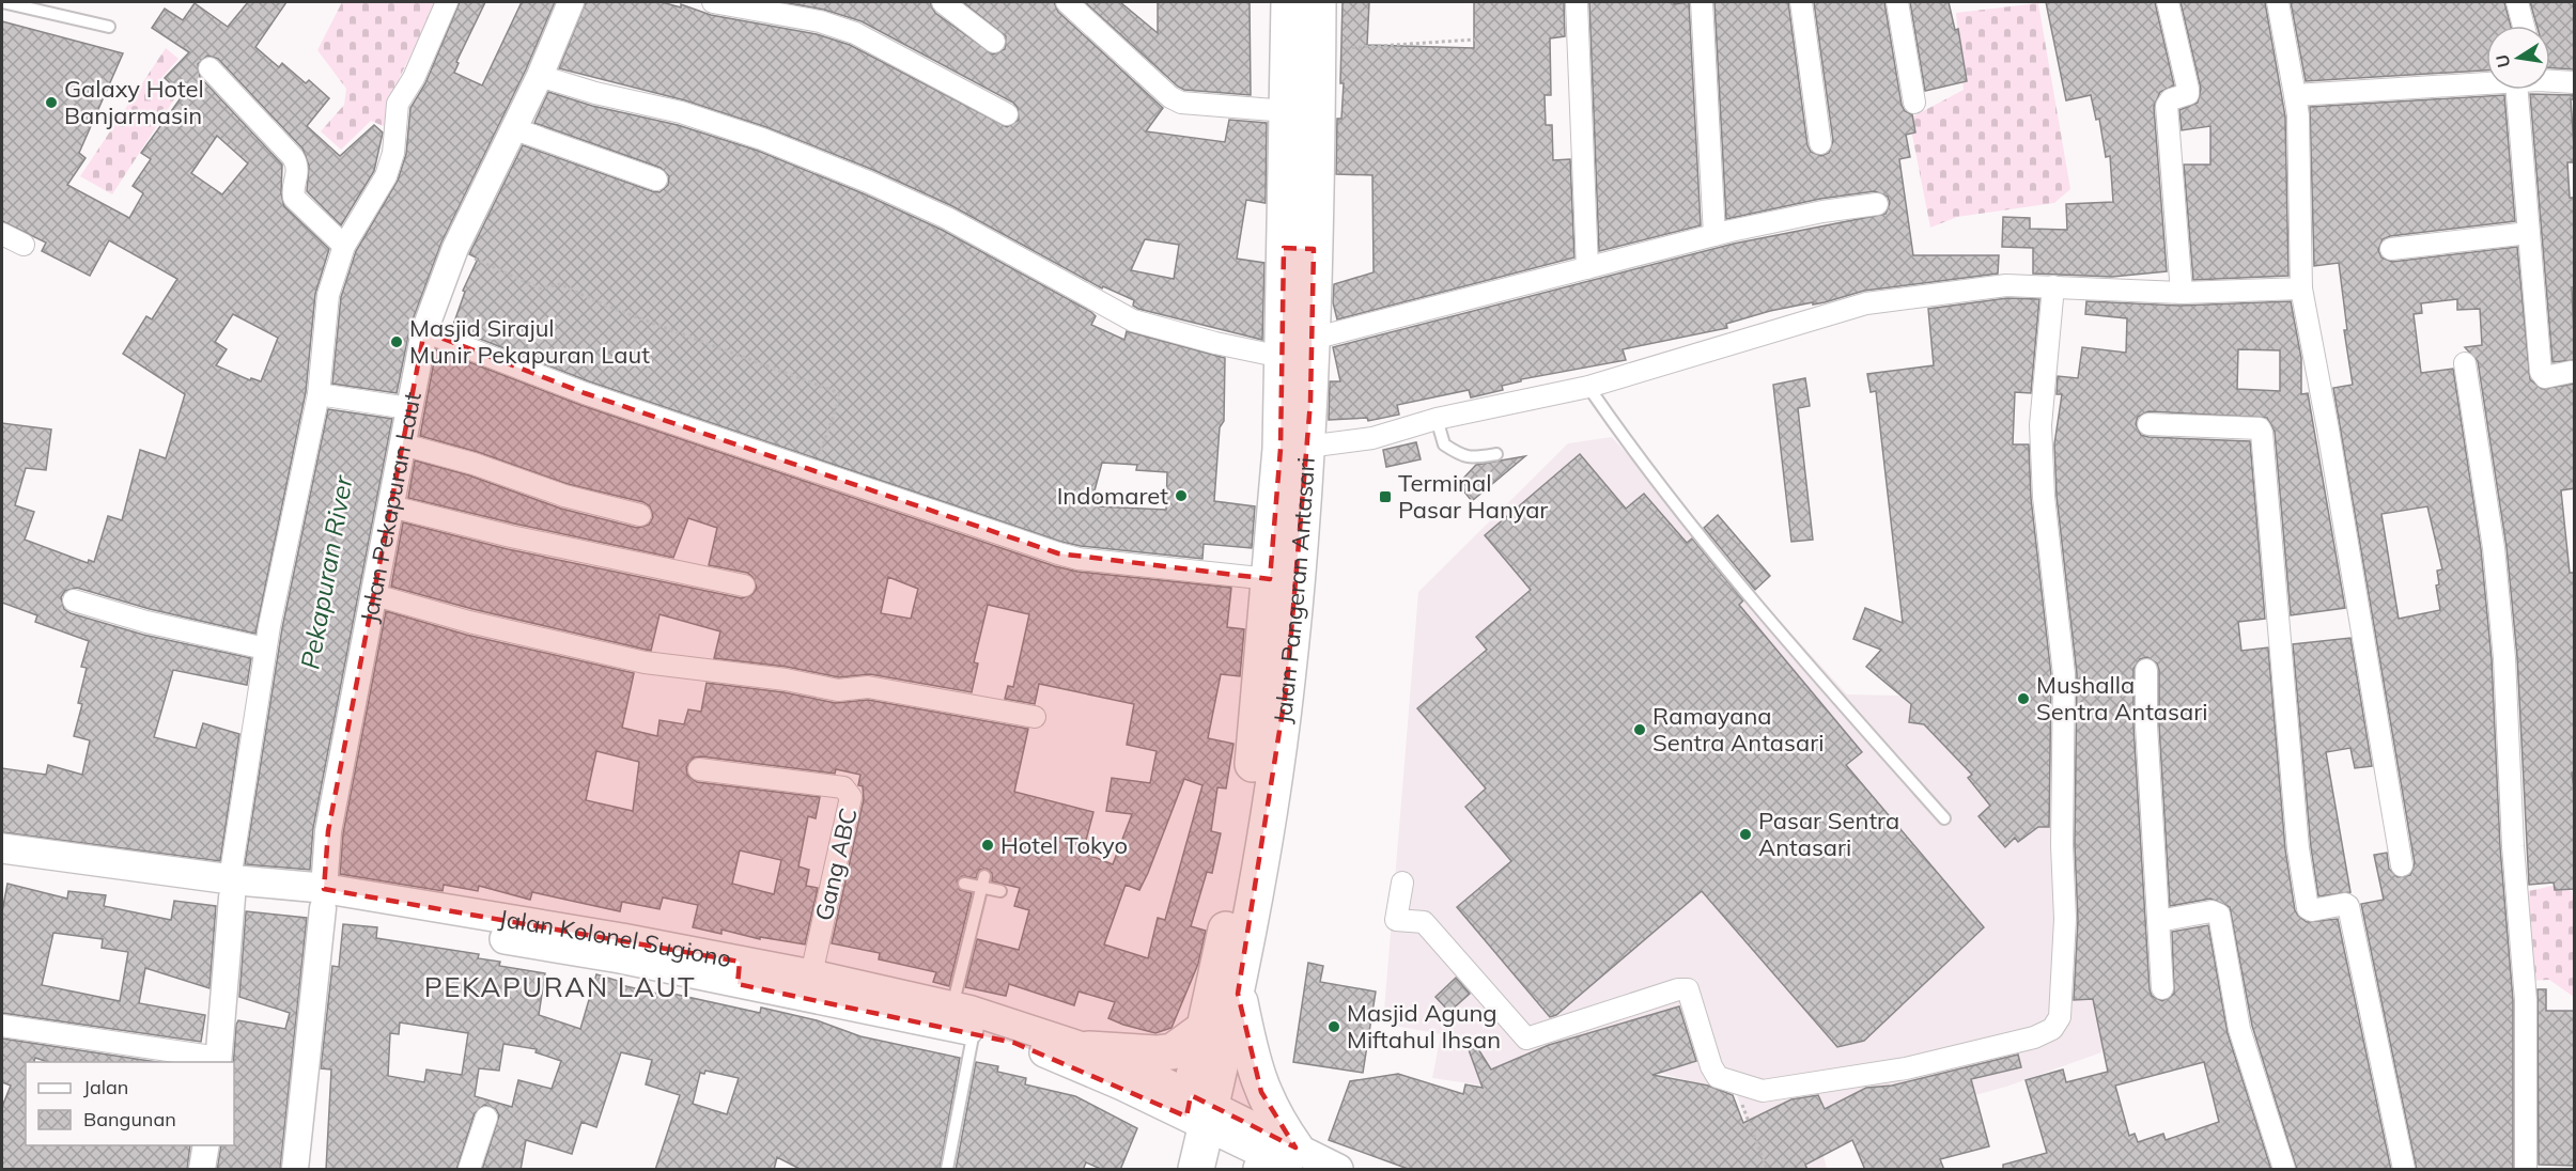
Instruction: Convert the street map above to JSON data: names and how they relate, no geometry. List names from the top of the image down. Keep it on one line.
{"streets":{"highway":["Jalan Pangeran Antasari"],"main road":["Jalan Kolonel Sugiono"],"street":["Jalan Pekapuran Laut","Gang ABC"]},"crossings":[["Jalan Pekapuran Laut","Jalan Kolonel Sugiono"],["Jalan Pangeran Antasari","Jalan Kolonel Sugiono"],["Gang ABC","Jalan Kolonel Sugiono"]],"districts":["PEKAPURAN LAUT"],"water":["Pekapuran River"],"places":{"other":["Galaxy Hotel Banjarmasin","Masjid Sirajul Munir Pekapuran Laut","Indomaret","Mushalla Sentra Antasari","Ramayana Sentra Antasari","Pasar Sentra Antasari","Hotel Tokyo","Masjid Agung Miftahul Ihsan"],"transit":["Terminal Pasar Hanyar"]},"legend":["Jalan","Bangunan"],"north":"left"}
